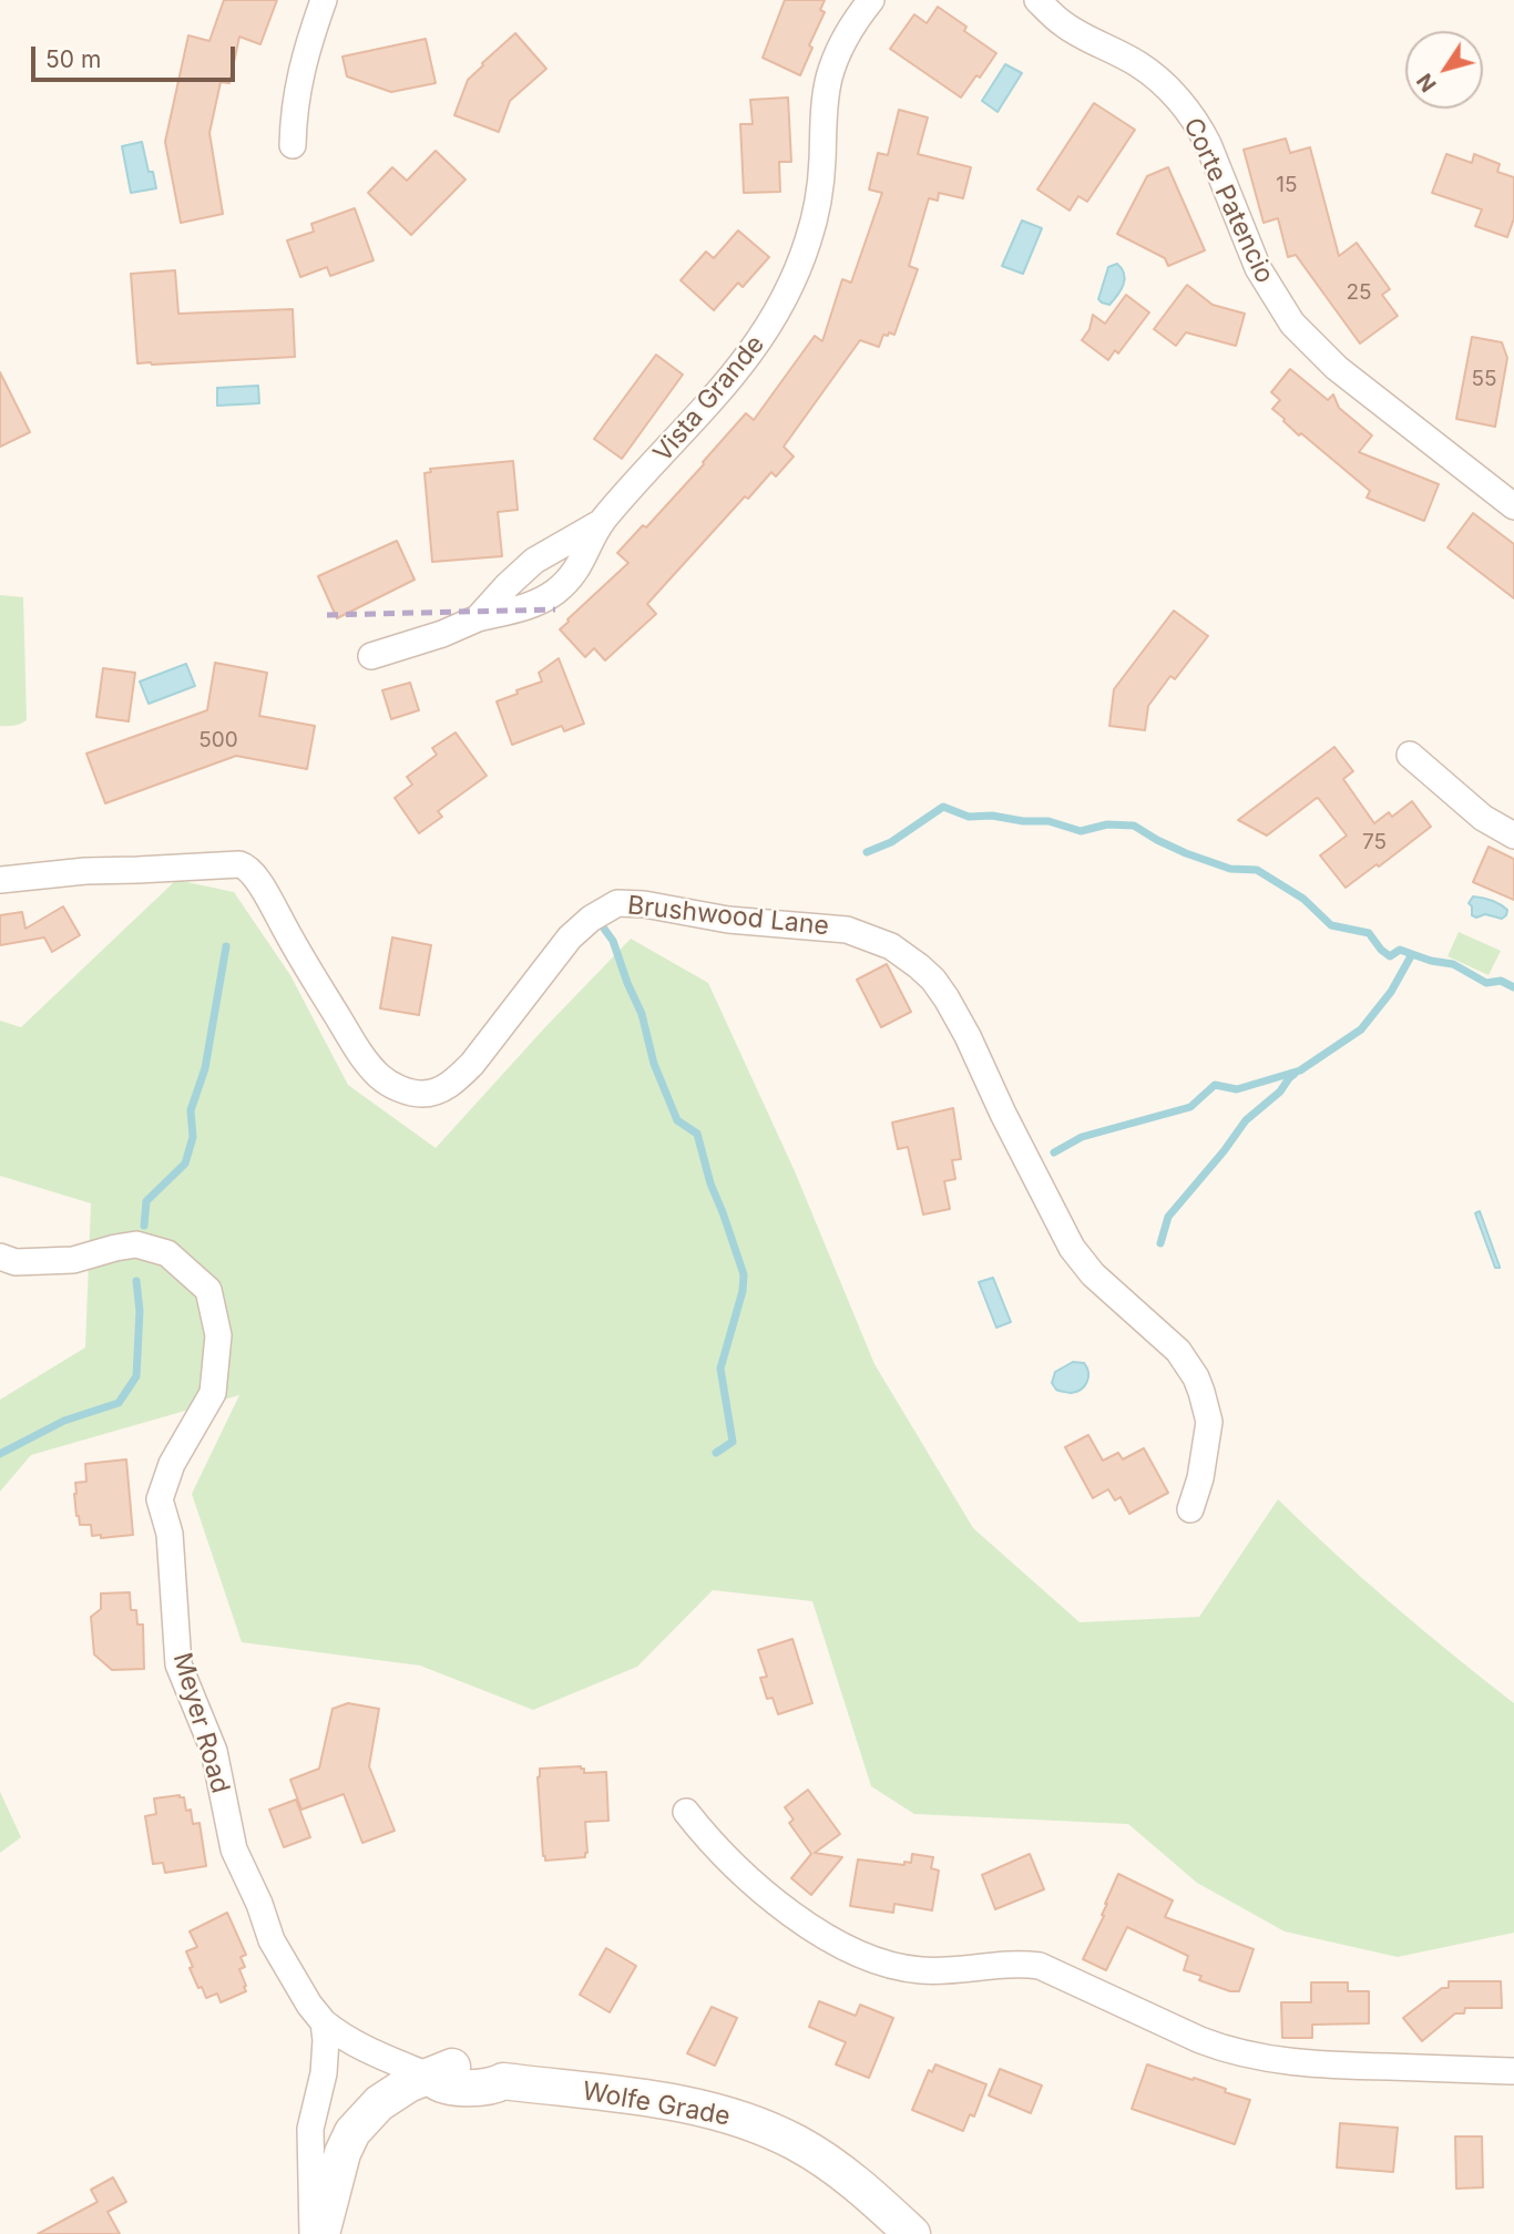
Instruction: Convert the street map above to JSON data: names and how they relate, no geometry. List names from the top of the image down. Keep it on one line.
{"streets":{"street":["Corte Patencio","Vista Grande","Brushwood Lane","Meyer Road","Wolfe Grade"]},"crossings":[["Meyer Road","Wolfe Grade"]],"house_numbers":["15","25","55","500","75"],"scale_bar":"50 m","north":"bottom left"}
